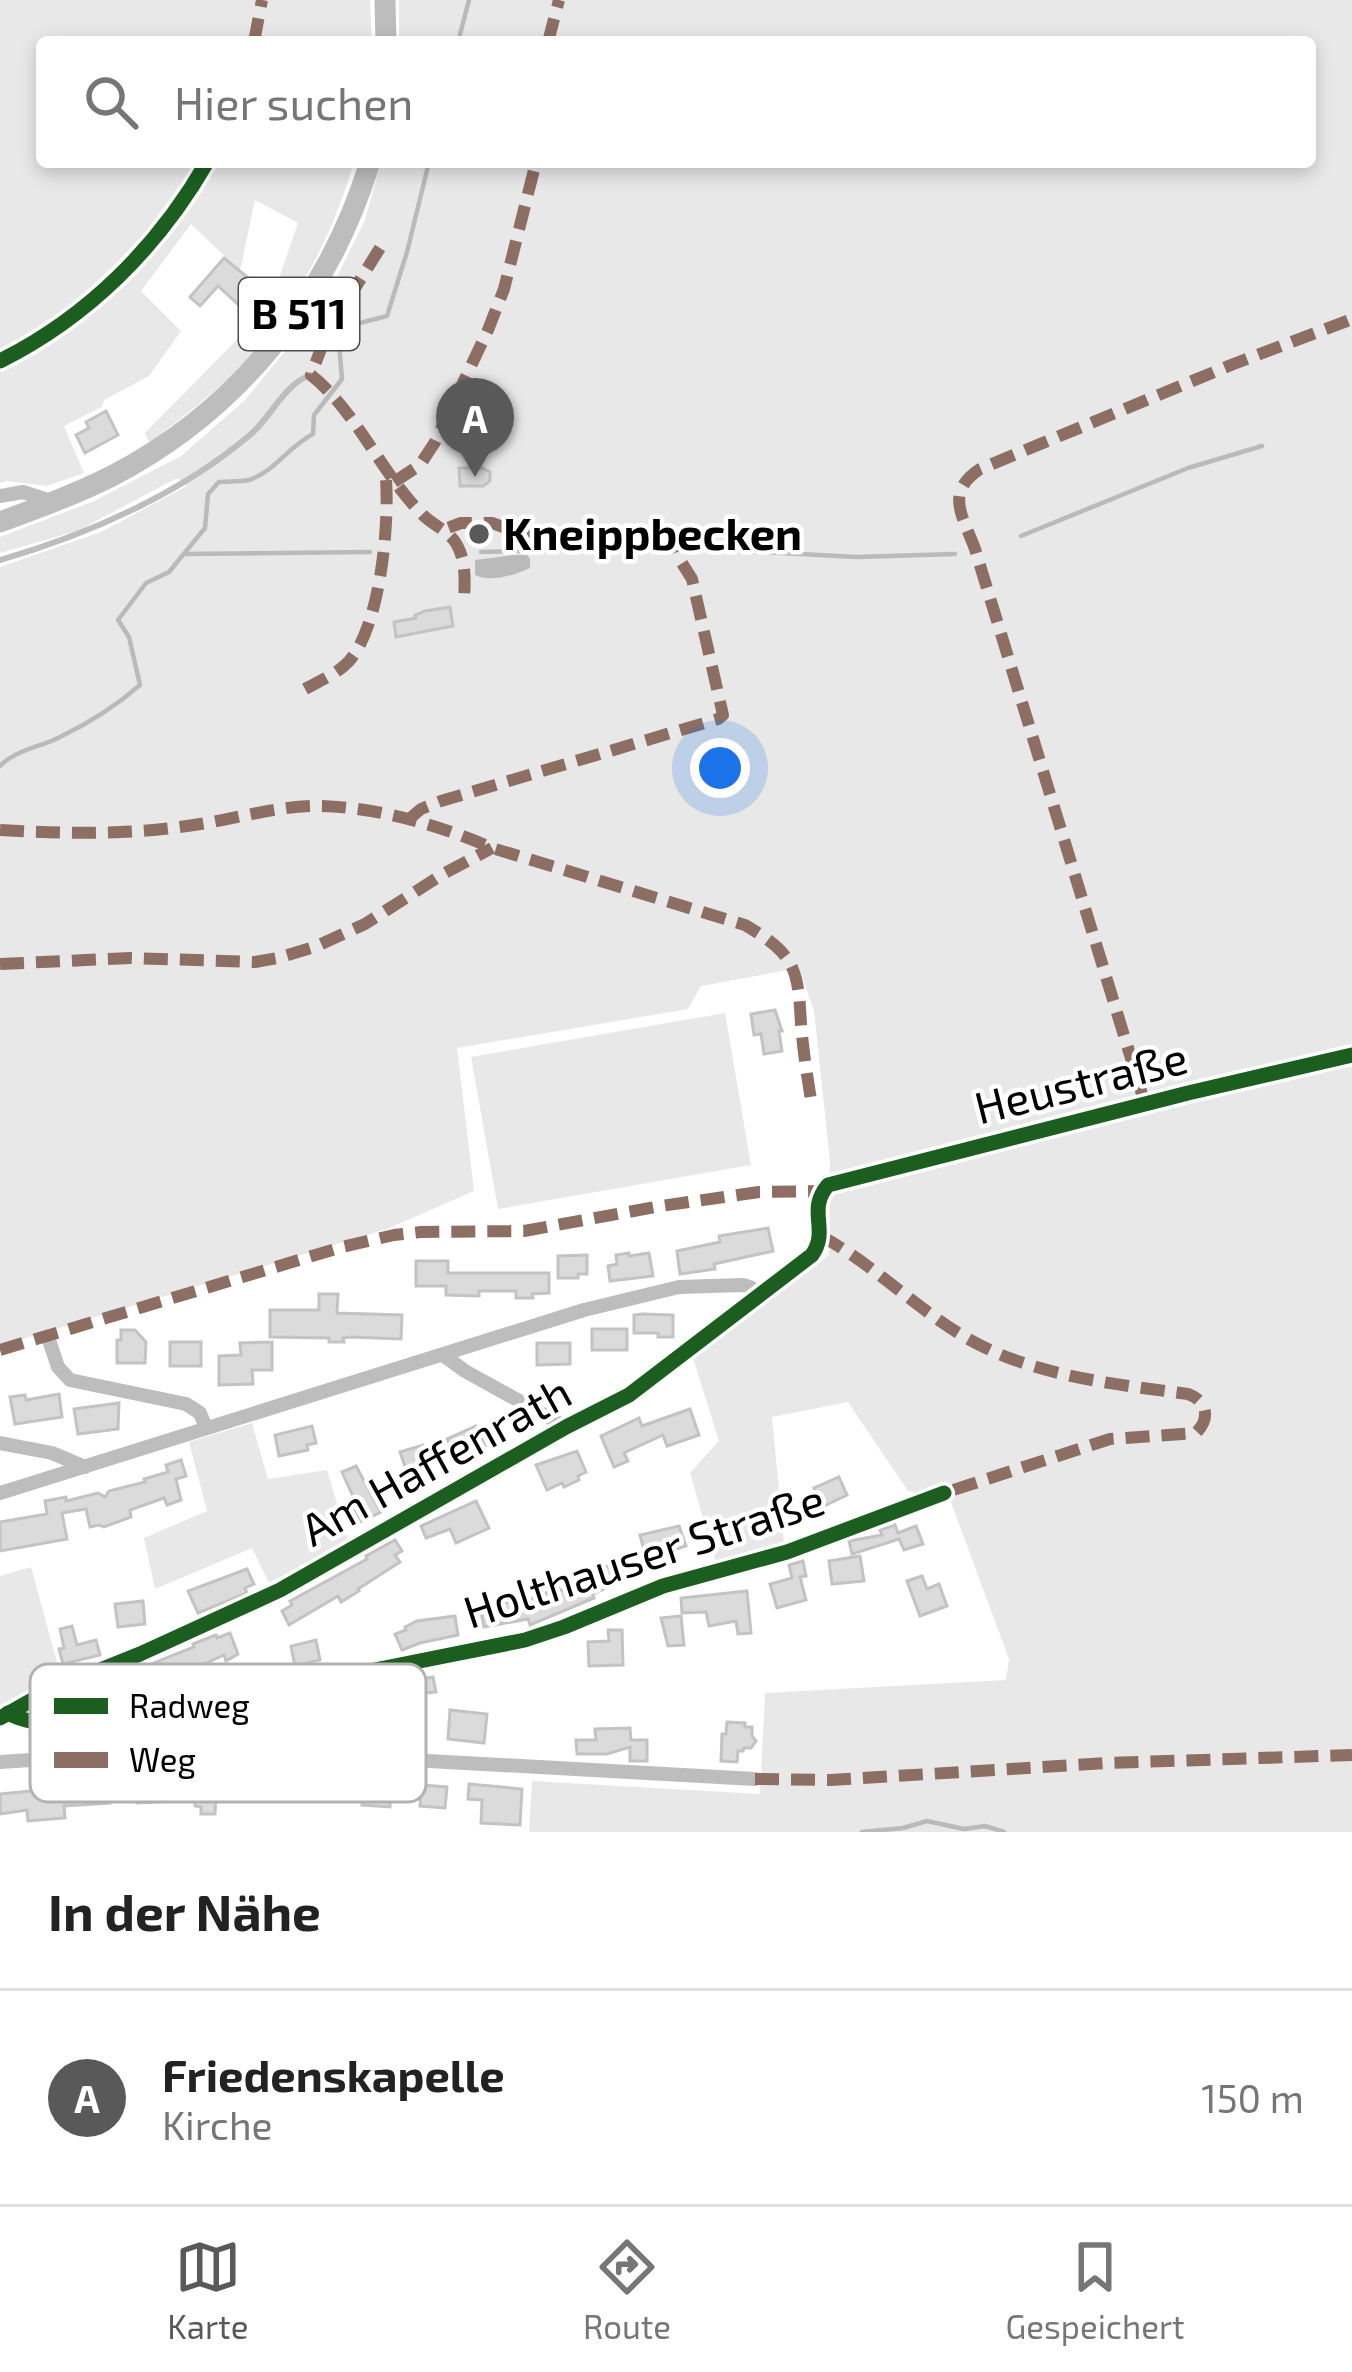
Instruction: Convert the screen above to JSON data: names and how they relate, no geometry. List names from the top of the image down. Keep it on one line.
{"streets":{"main road":["B 511"],"street":["Heustraße","Am Haffenrath","Holthauser Straße"]},"crossings":[["Heustraße","Am Haffenrath"]],"places":["Kneippbecken"],"legend":["Radweg","Weg"],"page":{"search":"Hier suchen","pins":"A","heading":"In der Nähe","list":[{"mark":"A","name":"Friedenskapelle","note":"Kirche","value":"150 m"}],"nav":["Karte","Route","Gespeichert"]}}
